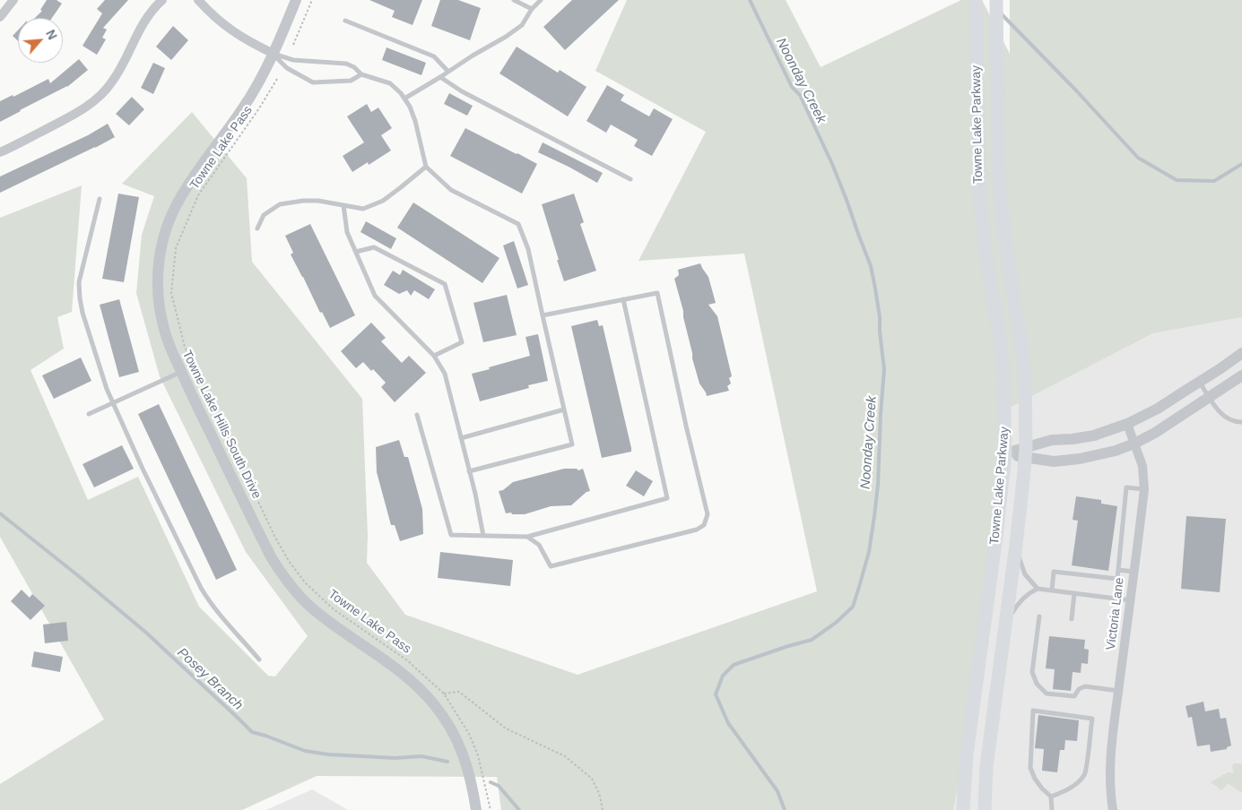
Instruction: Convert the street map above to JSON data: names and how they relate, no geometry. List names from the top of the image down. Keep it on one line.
{"streets":{"main road":["Towne Lake Parkway"],"street":["Towne Lake Hills South Drive","Victoria Lane"],"path":["Towne Lake Pass"]},"water":["Noonday Creek","Posey Branch"],"north":"top right"}
